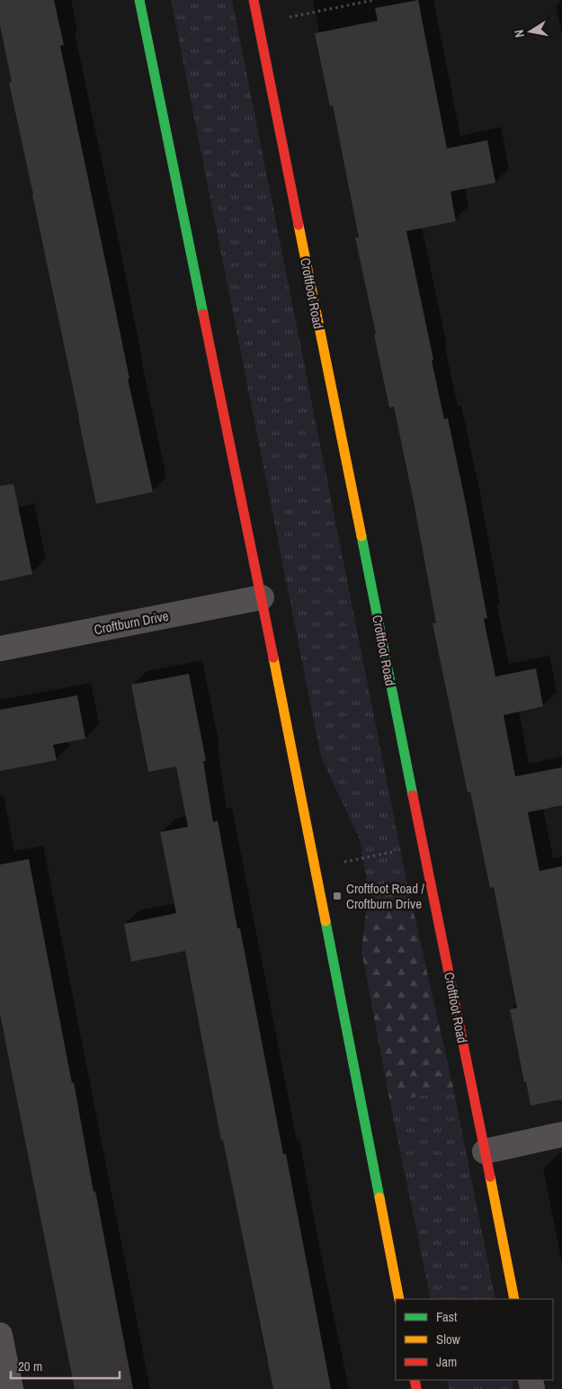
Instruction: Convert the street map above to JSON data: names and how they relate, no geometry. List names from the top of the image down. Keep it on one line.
{"streets":{"street":["Croftfoot Road","Croftburn Drive"]},"places":{"transit":["Croftfoot Road / Croftburn Drive"]},"legend":["Fast","Slow","Jam"],"scale_bar":"20 m","north":"left"}
